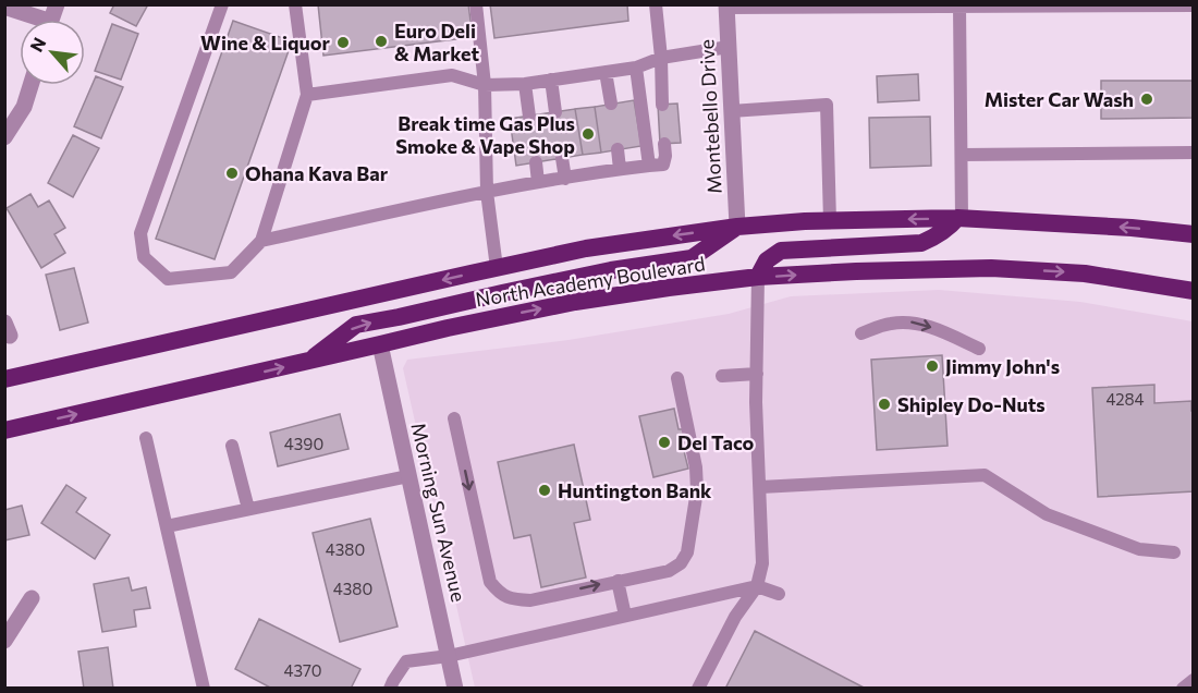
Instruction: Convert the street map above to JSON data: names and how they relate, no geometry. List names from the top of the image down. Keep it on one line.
{"streets":{"highway":["North Academy Boulevard"],"street":["Montebello Drive","Morning Sun Avenue"]},"crossings":[["Montebello Drive","North Academy Boulevard"],["North Academy Boulevard","Morning Sun Avenue"]],"places":["Euro Deli & Market","Wine & Liquor","Mister Car Wash","Break time Gas Plus Smoke & Vape Shop","Ohana Kava Bar","Jimmy John's","Shipley Do-Nuts","Del Taco","Huntington Bank"],"house_numbers":["4284","4390","4380","4380","4370"],"north":"top left"}
